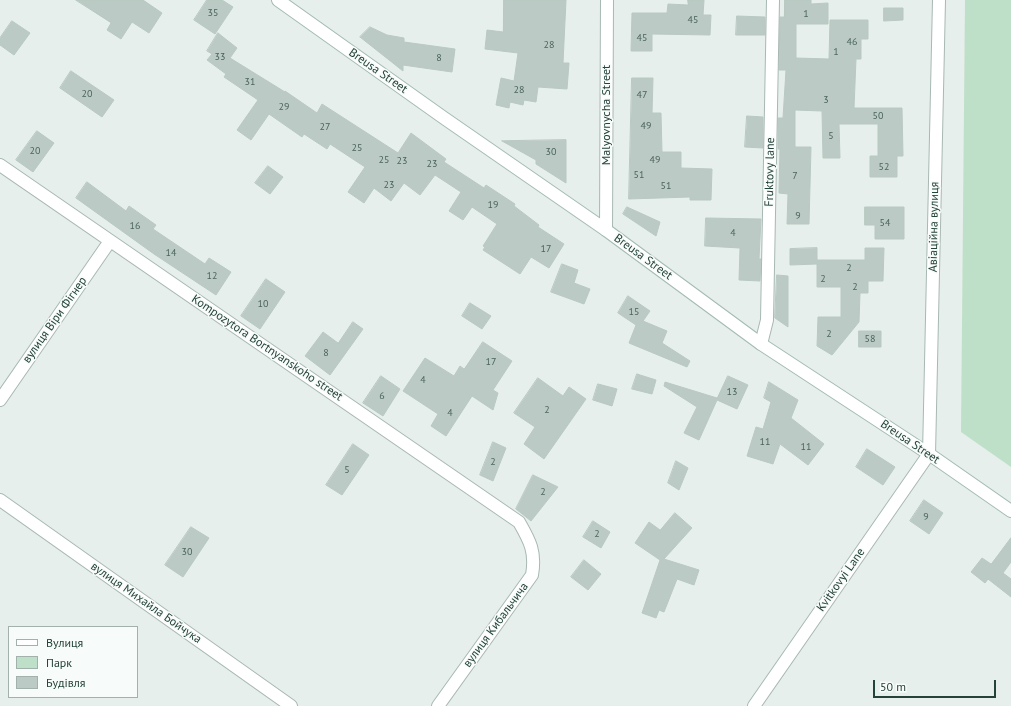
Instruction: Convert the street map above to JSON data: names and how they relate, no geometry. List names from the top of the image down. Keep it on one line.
{"streets":{"street":["Breusa Street","Malyovnycha Street","Fruktovy lane","Авіаційна вулиця","вулиця Віри Фігнер","Kompozytora Bortnyanskoho street","Kvitkovyi Lane","вулиця Михайла Бойчука","вулиця Кибальчича"]},"crossings":[["Breusa Street","Malyovnycha Street"],["Breusa Street","Fruktovy lane"],["Breusa Street","Авіаційна вулиця"],["Breusa Street","Kvitkovyi Lane"],["Авіаційна вулиця","Kvitkovyi Lane"],["вулиця Віри Фігнер","Kompozytora Bortnyanskoho street"],["Kompozytora Bortnyanskoho street","вулиця Кибальчича"]],"house_numbers":["35","1","45","45","46","28","1","33","8","31","28","20","47","3","29","50","49","27","5","25","20","30","25","49","23","23","52","51","7","23","51","19","9","54","16","4","17","14","2","12","2","2","10","15","2","58","8","17","4","13","6","2","4","11","11","2","5","2","9","2","30"],"legend":["Вулиця","Парк","Будівля"],"scale_bar":"50 m"}
